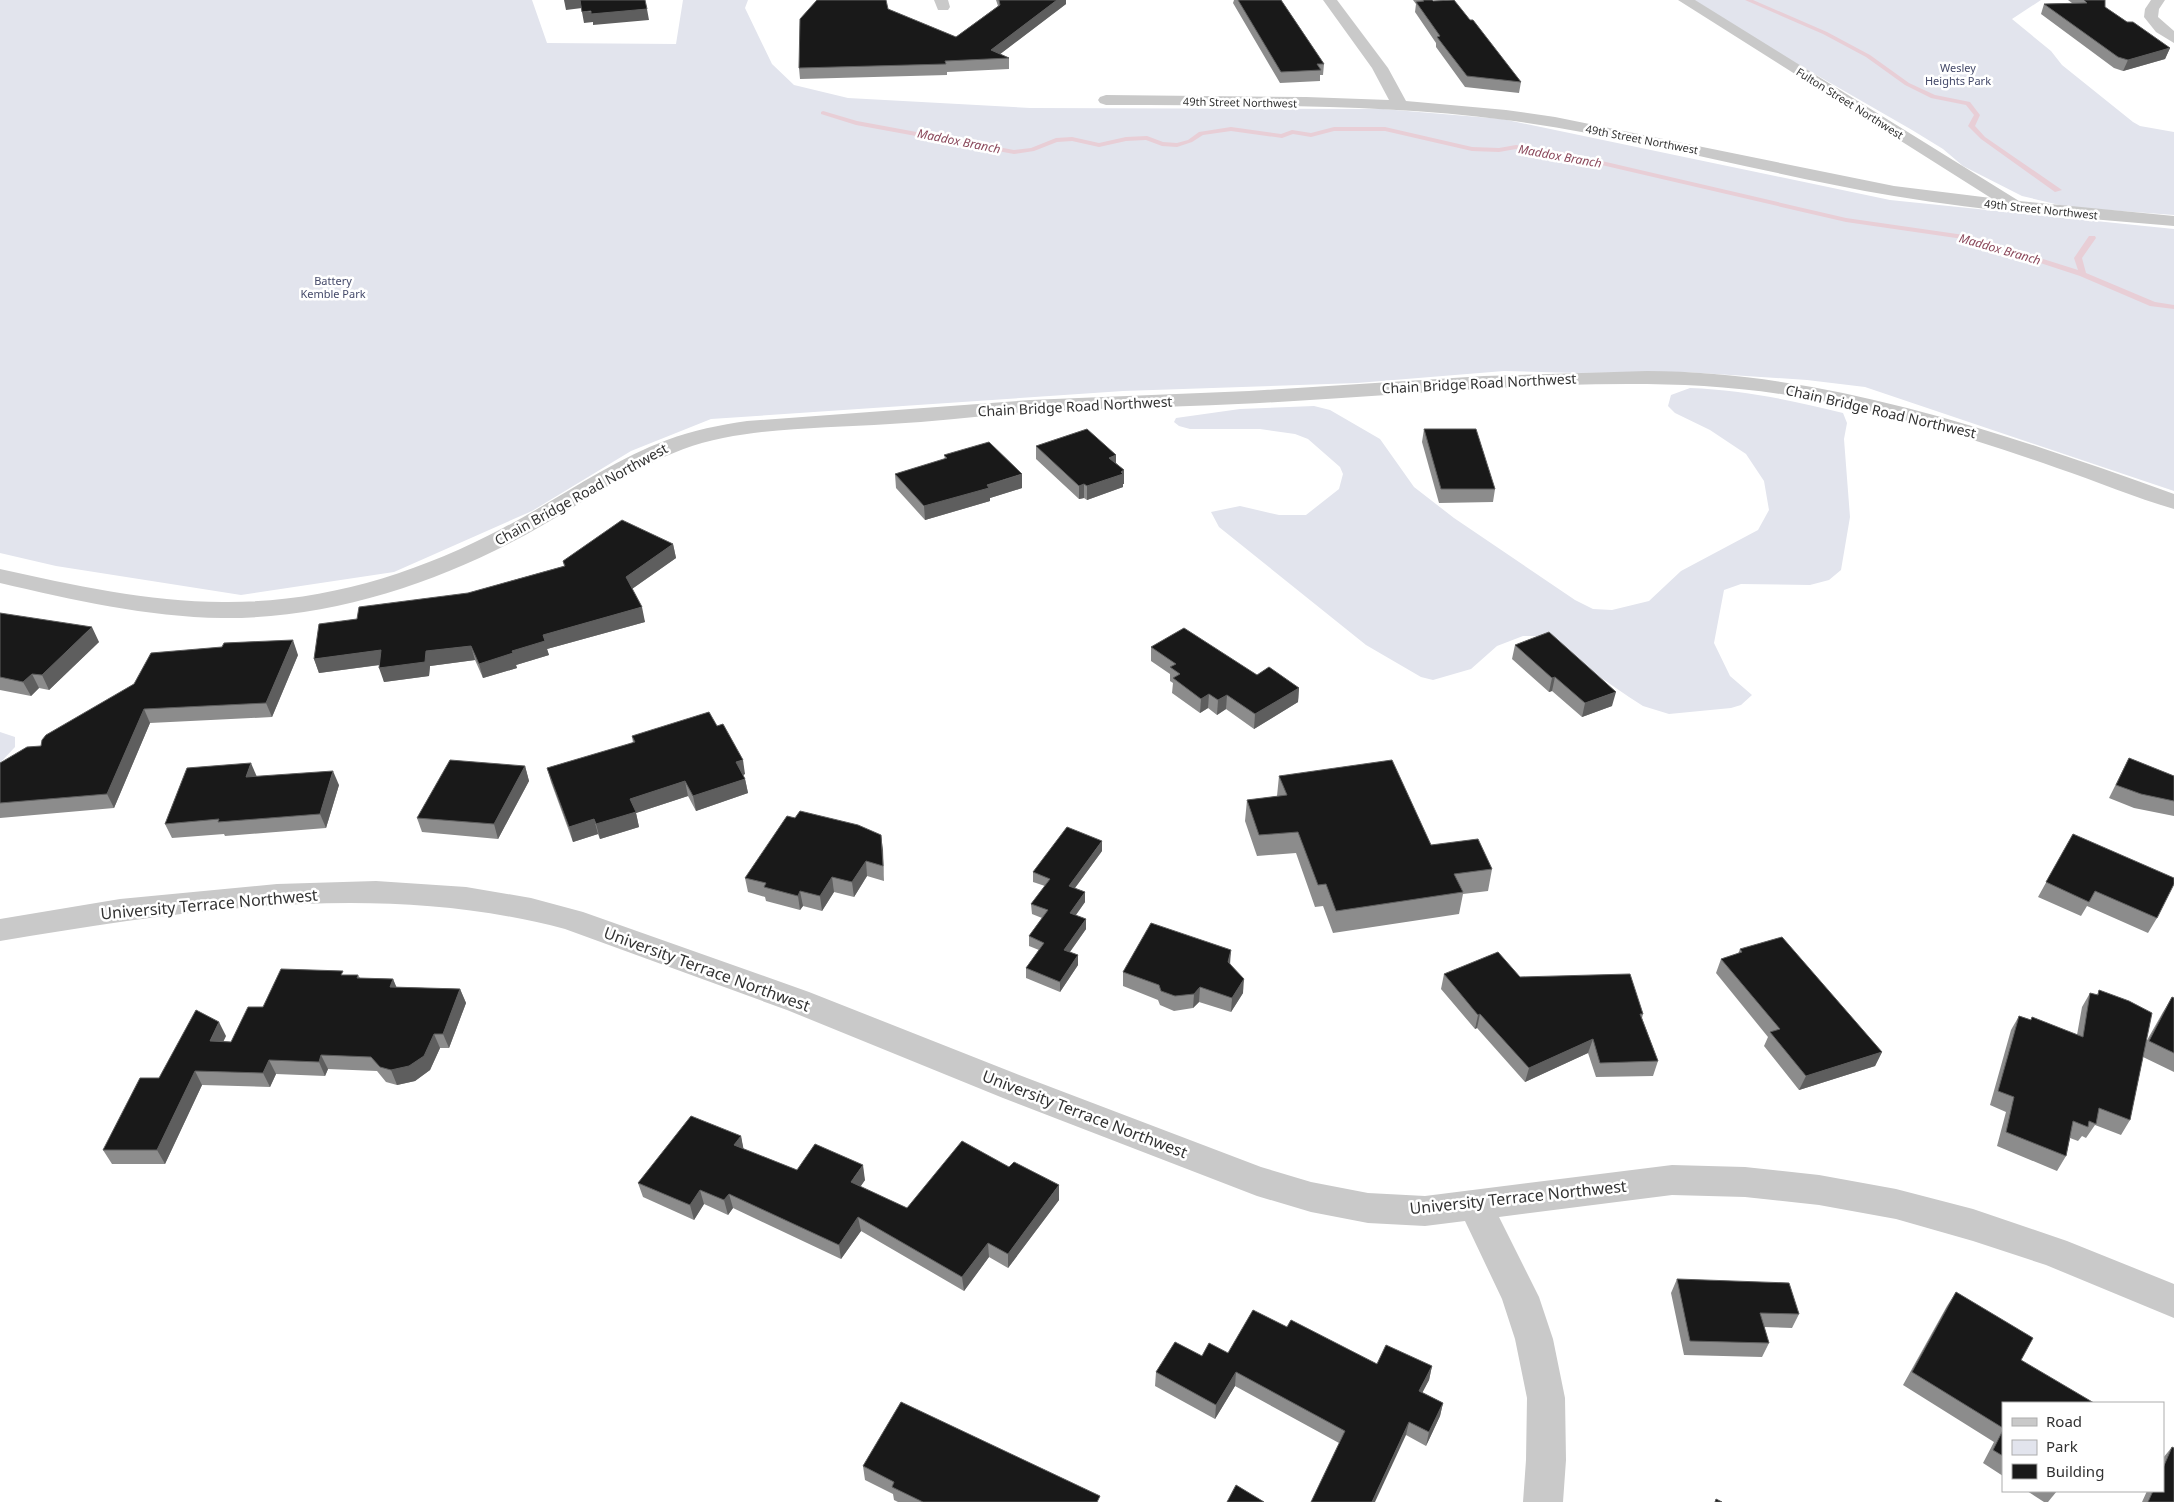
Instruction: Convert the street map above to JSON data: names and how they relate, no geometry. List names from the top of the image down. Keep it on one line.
{"streets":{"street":["49th Street Northwest","Fulton Street Northwest","Chain Bridge Road Northwest","University Terrace Northwest"]},"crossings":[["49th Street Northwest","Fulton Street Northwest"]],"water":["Maddox Branch"],"parks":["Wesley Heights Park","Battery Kemble Park"],"legend":["Road","Park","Building"]}
